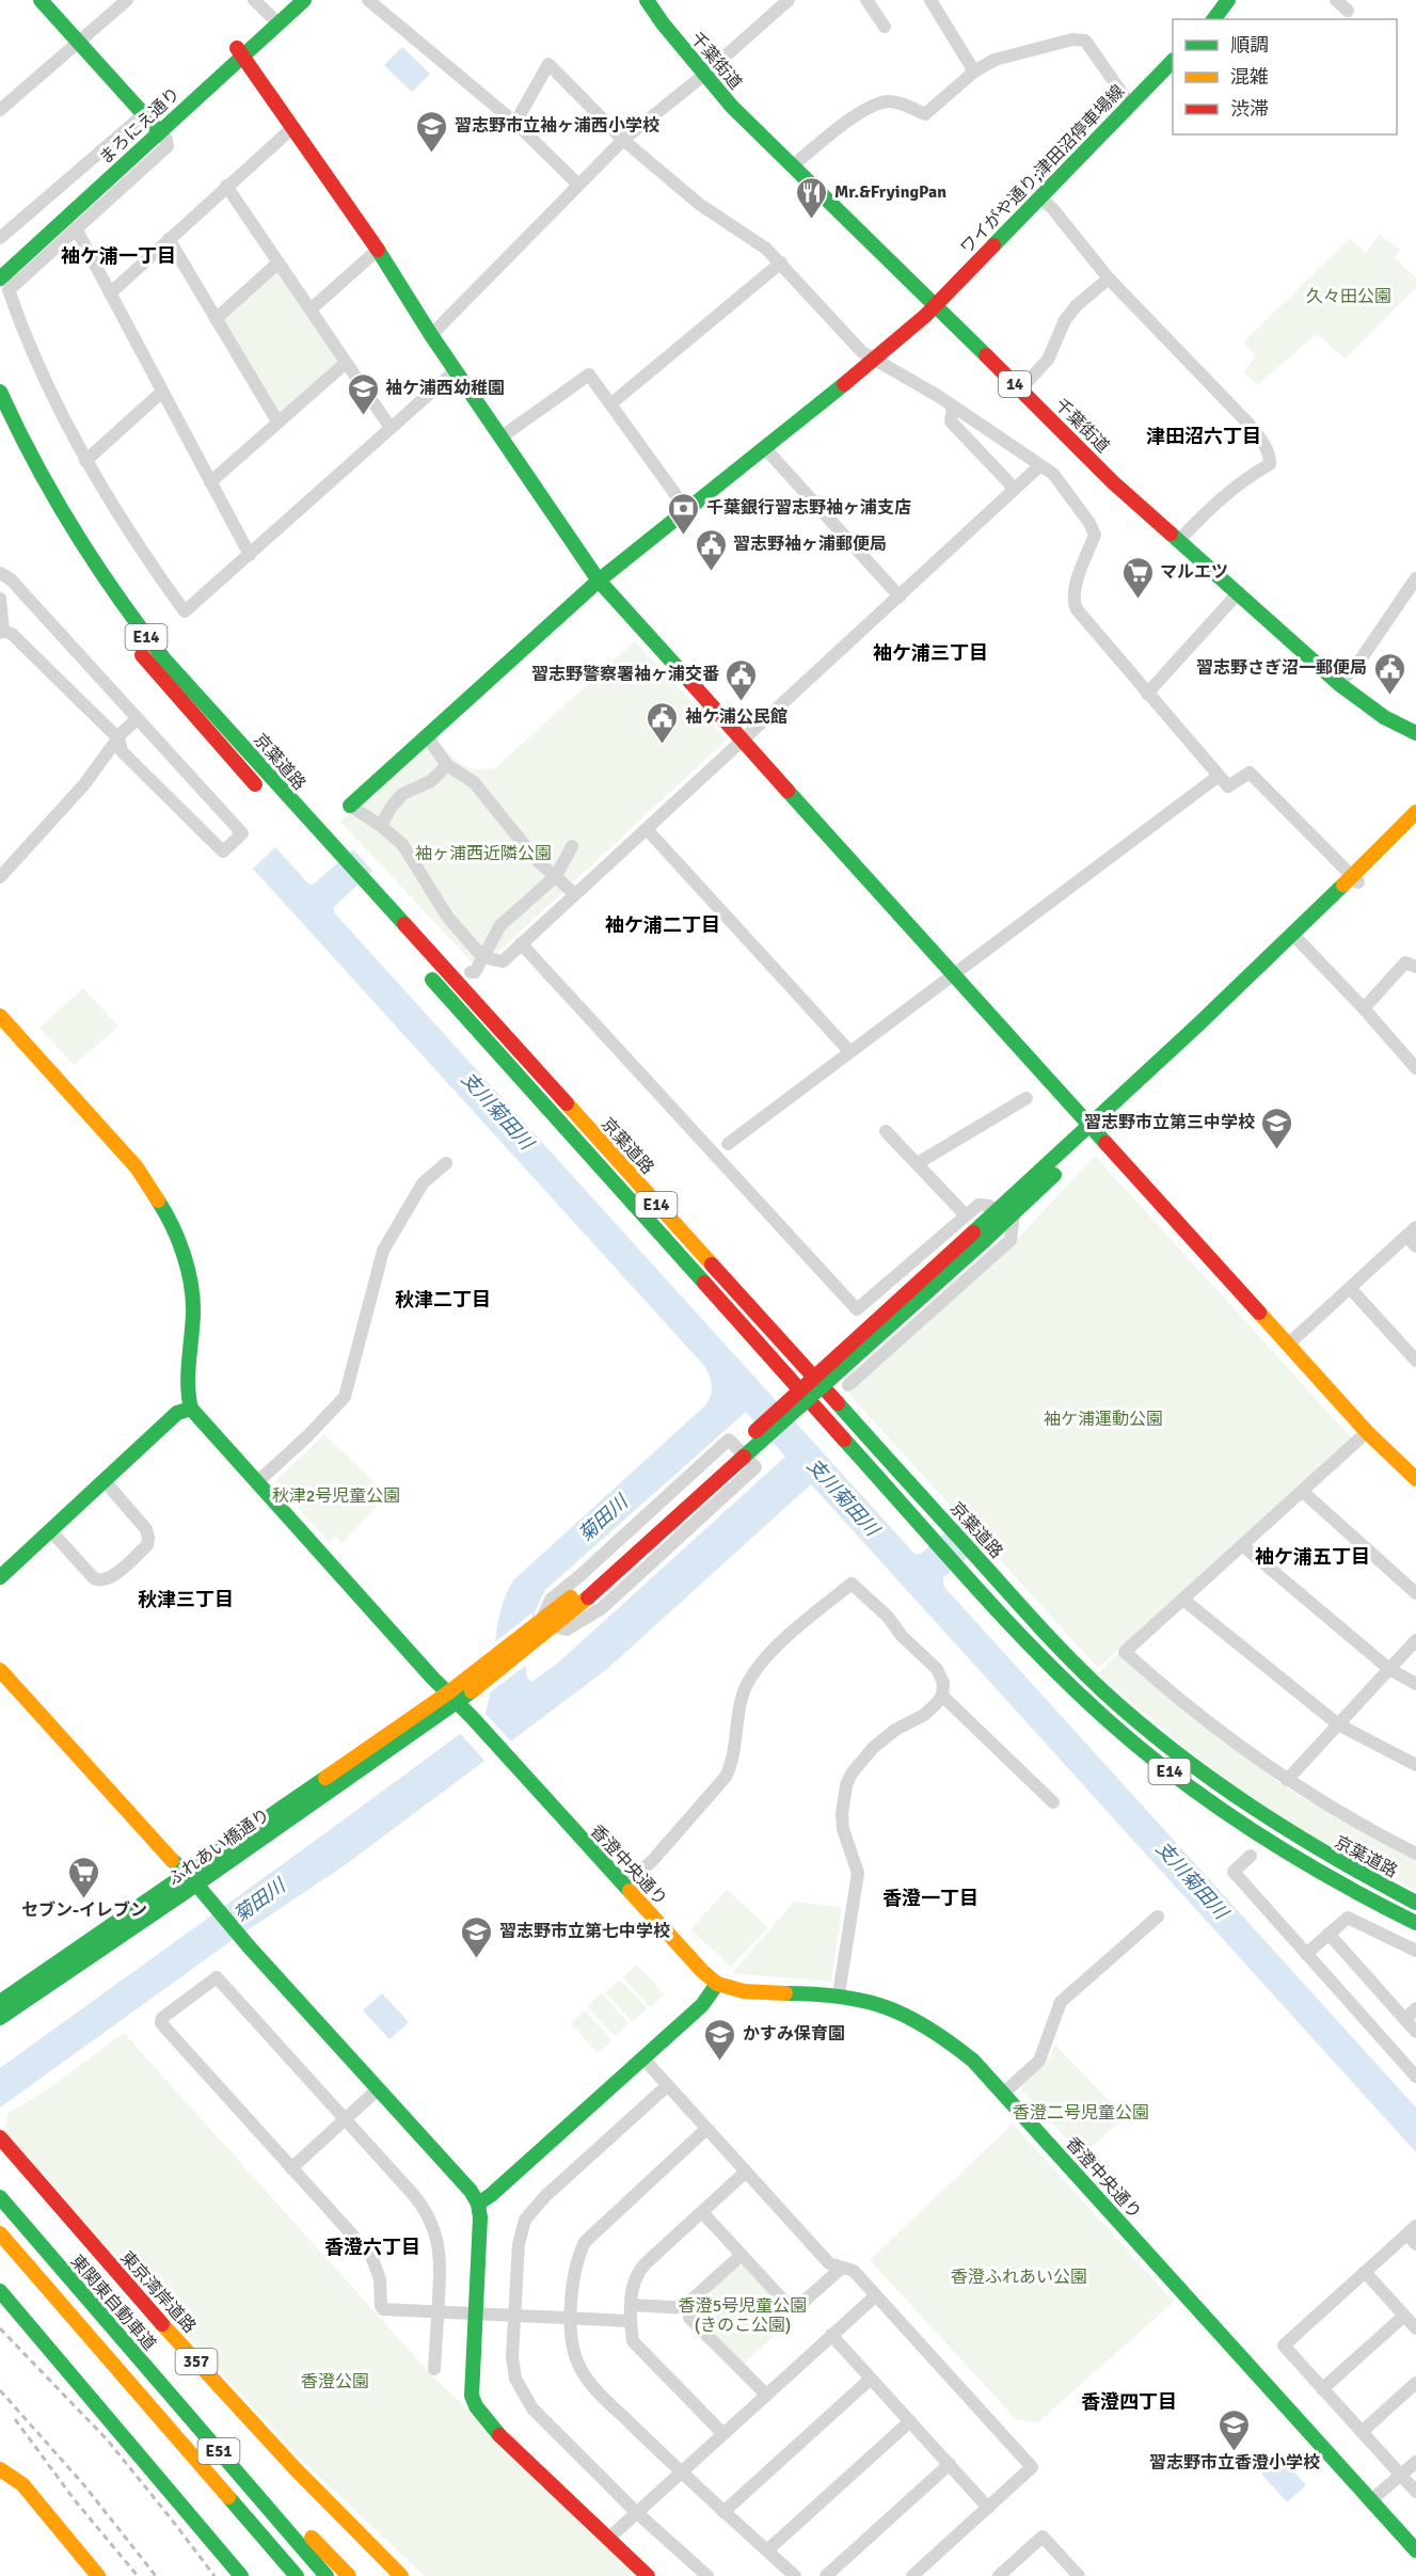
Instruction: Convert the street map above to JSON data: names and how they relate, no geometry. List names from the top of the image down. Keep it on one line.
{"streets":{"main road":["千葉街道","まろにえ通り","ワイがや通り;津田沼停車場線","14","E14","京葉道路","ふれあい橋通り","香澄中央通り","東京湾岸道路","東関東自動車道","357","E51"]},"crossings":[["千葉街道","ワイがや通り;津田沼停車場線"],["ふれあい橋通り","香澄中央通り"]],"districts":["袖ケ浦一丁目","津田沼六丁目","袖ケ浦三丁目","袖ケ浦二丁目","秋津二丁目","袖ケ浦五丁目","秋津三丁目","香澄一丁目","香澄六丁目","香澄四丁目"],"water":["支川菊田川","菊田川"],"parks":["久々田公園","袖ヶ浦西近隣公園","袖ケ浦運動公園","秋津2号児童公園","香澄二号児童公園","香澄ふれあい公園","香澄5号児童公園 (きのこ公園)","香澄公園"],"places":{"school or university":["習志野市立袖ヶ浦西小学校","袖ケ浦西幼稚園","習志野市立第三中学校","習志野市立第七中学校","かすみ保育園","習志野市立香澄小学校"],"restaurant":["Mr.&FryingPan"],"bank":["千葉銀行習志野袖ヶ浦支店"],"public building":["習志野袖ヶ浦郵便局","習志野さぎ沼一郵便局","習志野警察署袖ヶ浦交番","袖ケ浦公民館"],"supermarket":["マルエツ","セブン-イレブン"]},"legend":["順調","混雑","渋滞"]}
